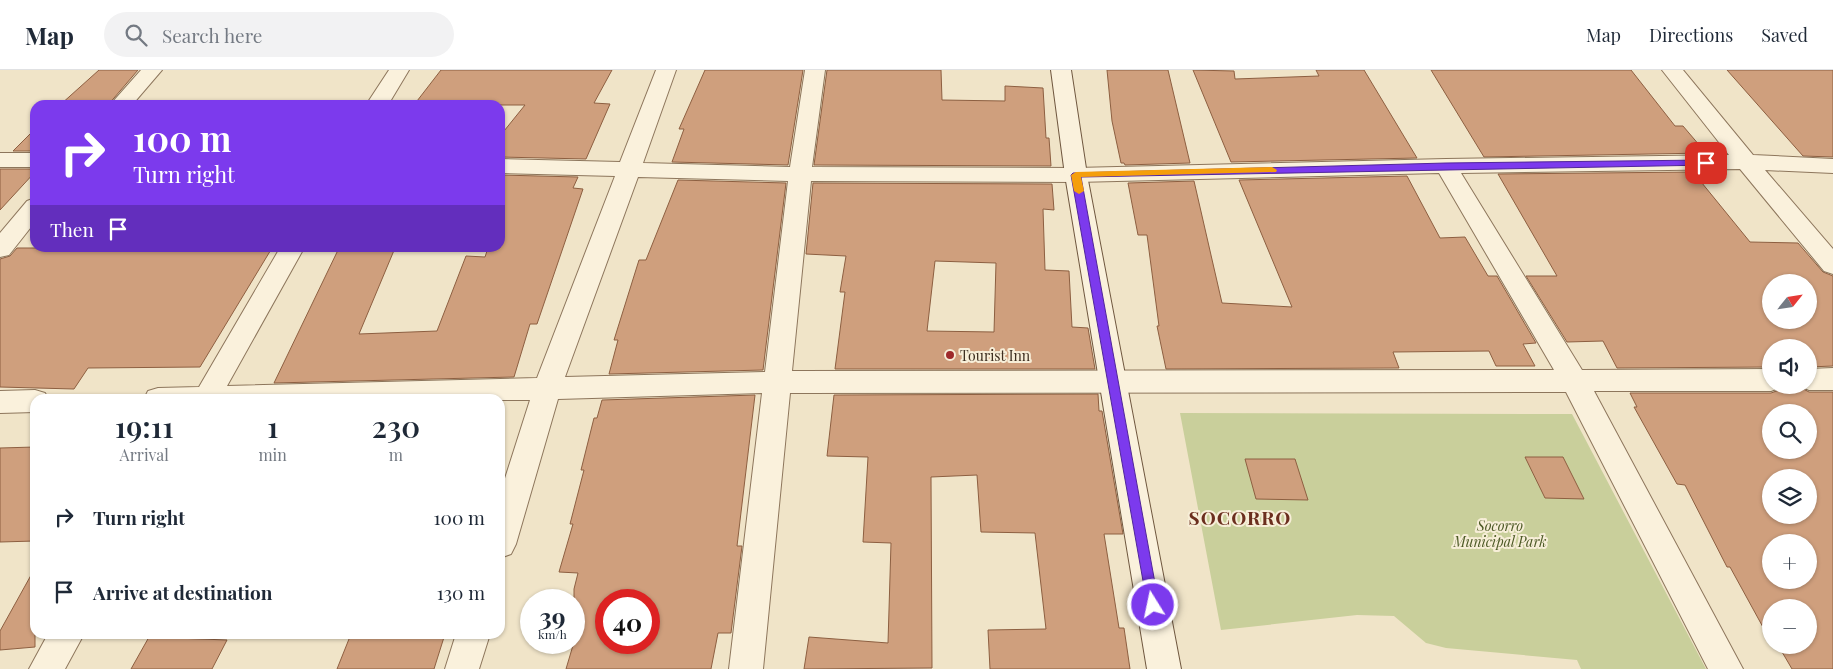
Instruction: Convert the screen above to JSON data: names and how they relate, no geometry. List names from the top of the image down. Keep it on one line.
{"districts":["SOCORRO"],"parks":["Socorro Municipal Park"],"places":["Tourist Inn"],"north":"top right","page":{"header":"Map","search":"Search here","nav":["Map","Directions","Saved"],"turn":["100 m","Turn right"],"then":"Then","map_buttons":["+","−"],"eta":["19:11","Arrival","1","min","230","m"],"list":[{"name":"Turn right","value":"100 m"},{"name":"Arrive at destination","value":"130 m"}],"speed":"39 km/h","limit":"40"}}
